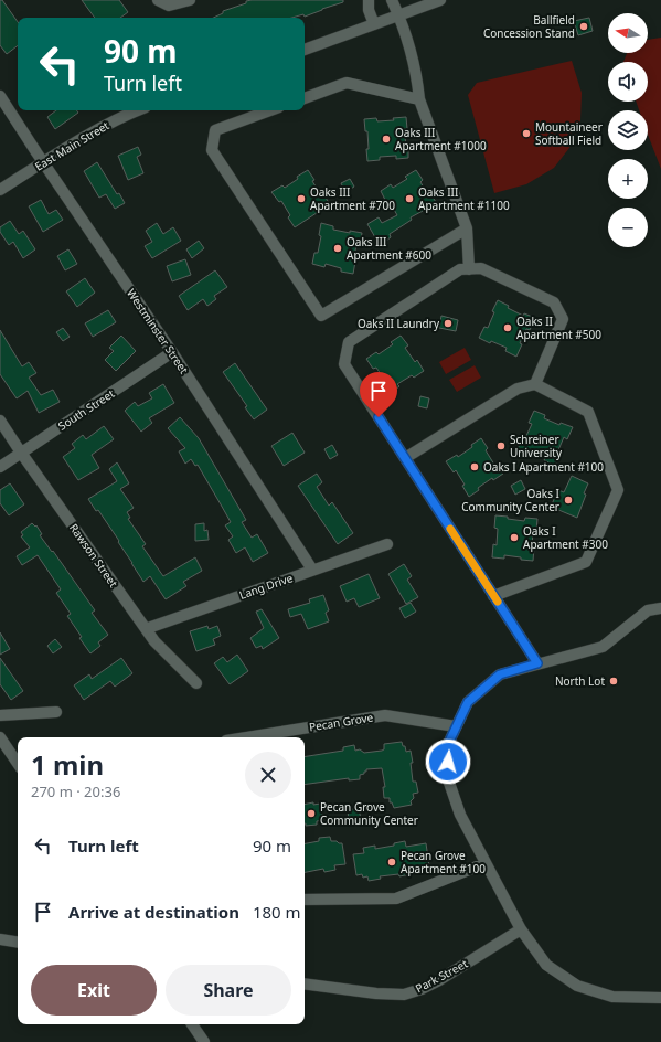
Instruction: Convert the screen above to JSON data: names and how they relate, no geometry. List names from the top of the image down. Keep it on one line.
{"streets":{"street":["East Main Street","Westminster Street","South Street","Rawson Street","Lang Drive","Pecan Grove","Park Street"]},"crossings":[["East Main Street","Westminster Street"],["Westminster Street","South Street"],["Westminster Street","Lang Drive"],["South Street","Rawson Street"],["Rawson Street","Lang Drive"]],"places":["Ballfield Concession Stand","Mountaineer Softball Field","Oaks III Apartment #1000","Oaks III Apartment #700","Oaks III Apartment #1100","Oaks III Apartment #600","Oaks II Laundry","Oaks II Apartment #500","Schreiner University","Oaks I Apartment #100","Oaks I Community Center","Oaks I Apartment #300","North Lot","Pecan Grove Community Center","Pecan Grove Apartment #100"],"north":"left","page":{"map_buttons":["+","−"],"turn":["90 m","Turn left"],"heading":["1 min","270 m · 20:36"],"list":[{"name":"Turn left","value":"90 m"},{"name":"Arrive at destination","value":"180 m"}],"buttons":["Exit","Share"]}}
